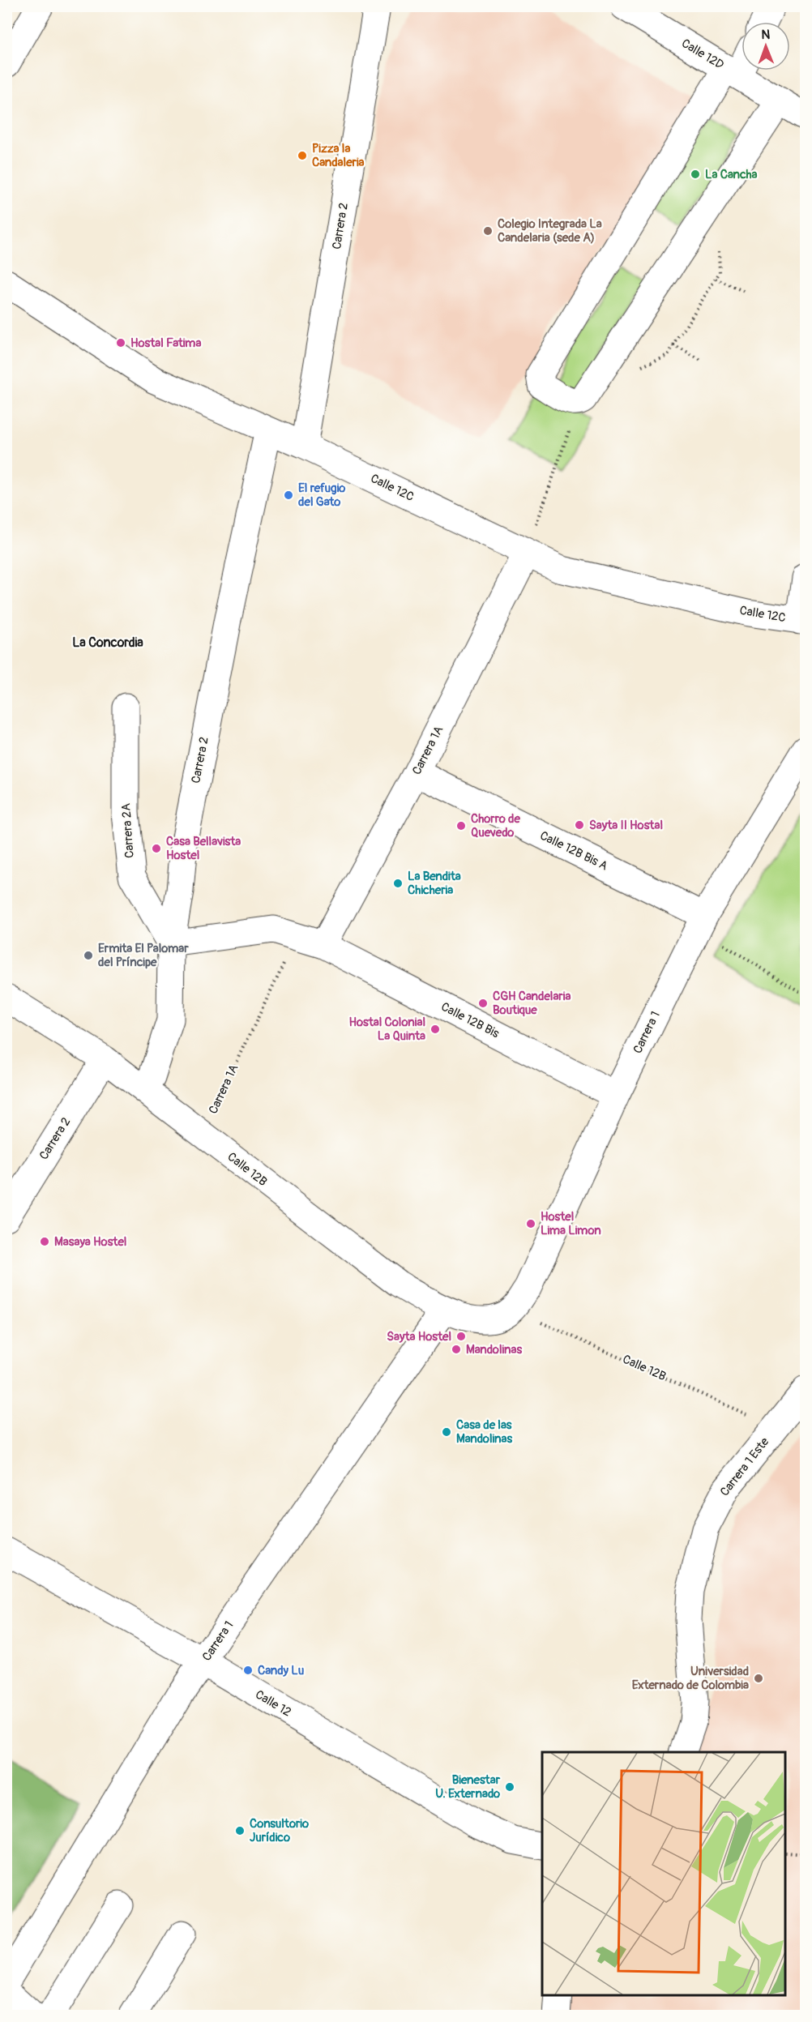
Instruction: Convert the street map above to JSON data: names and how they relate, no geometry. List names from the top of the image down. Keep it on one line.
{"streets":{"street":["Calle 12D","Carrera 2","Calle 12C","Carrera 1A","Carrera 2A","Calle 12B Bis A","Calle 12B Bis","Carrera 1","Calle 12B","Carrera 1 Este","Calle 12"]},"crossings":[["Carrera 2","Calle 12C"],["Carrera 2","Carrera 2A"],["Carrera 2","Calle 12B Bis"],["Carrera 2","Calle 12B"],["Calle 12C","Carrera 1A"],["Carrera 1A","Calle 12B Bis A"],["Carrera 1A","Calle 12B Bis"],["Carrera 1A","Calle 12B"],["Carrera 2A","Calle 12B Bis"],["Calle 12B Bis A","Carrera 1"],["Calle 12B Bis","Carrera 1"],["Carrera 1","Calle 12B"],["Carrera 1","Calle 12"],["Calle 12B","Carrera 1 Este"]],"districts":["La Concordia"],"places":["Pizza la Candaleria","La Cancha","Colegio Integrada La Candelaria (sede A)","Hostal Fatima","El refugio del Gato","Sayta II Hostal","Chorro de Quevedo","Casa Bellavista Hostel","La Bendita Chicheria","Ermita El Palomar del Príncipe","CGH Candelaria Boutique","Hostal Colonial La Quinta","Hostel Lima Limon","Masaya Hostel","Sayta Hostel","Mandolinas","Casa de las Mandolinas","Candy Lu","Universidad Externado de Colombia","Bienestar U. Externado","Consultorio Jurídico"],"north":"top"}
